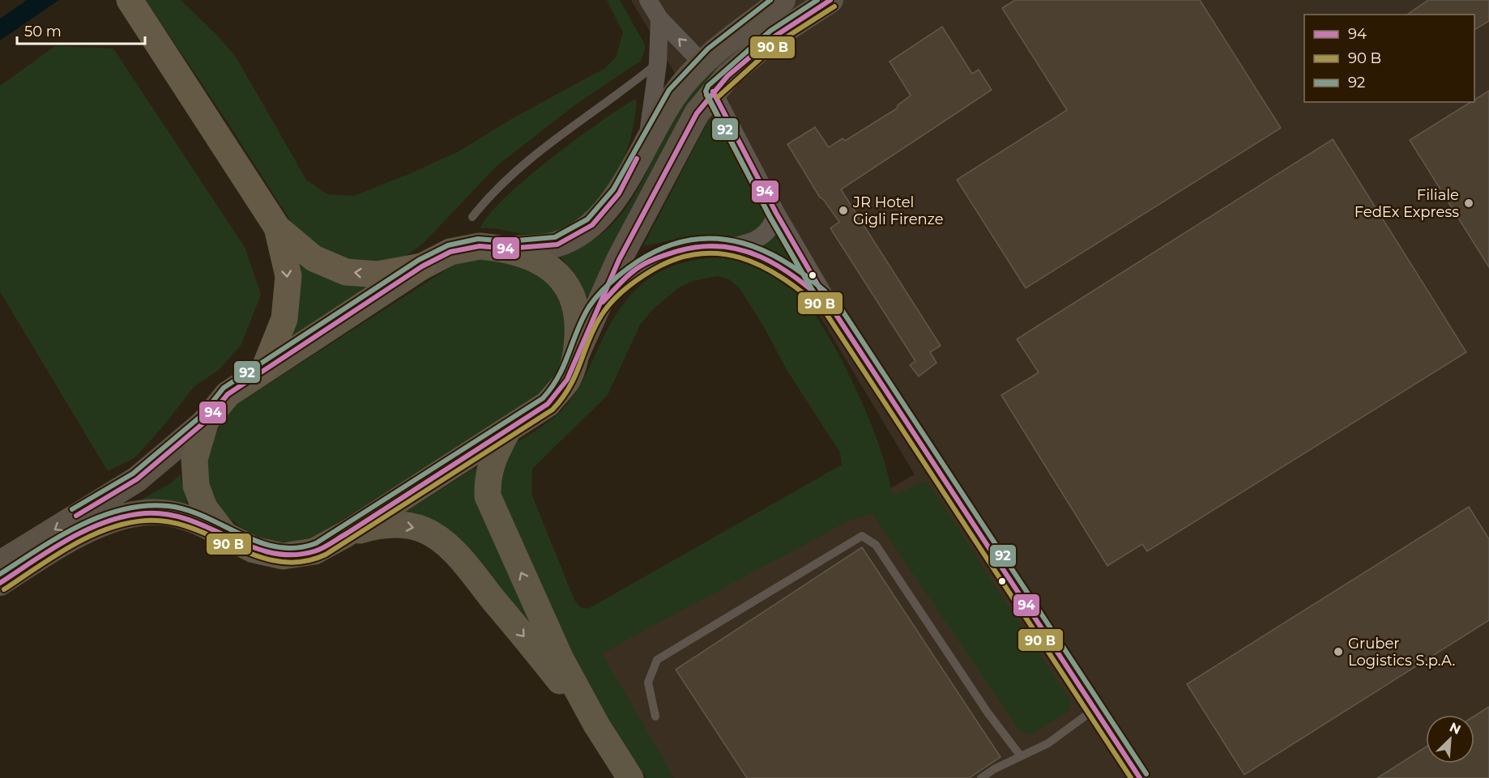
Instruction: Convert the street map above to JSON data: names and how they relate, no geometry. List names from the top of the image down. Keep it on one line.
{"places":["Filiale FedEx Express","JR Hotel Gigli Firenze","Gruber Logistics S.p.A."],"lines":["transit line 94","transit line 92"],"legend":["94","90 B","92"],"scale_bar":"50 m","north":"top right"}
